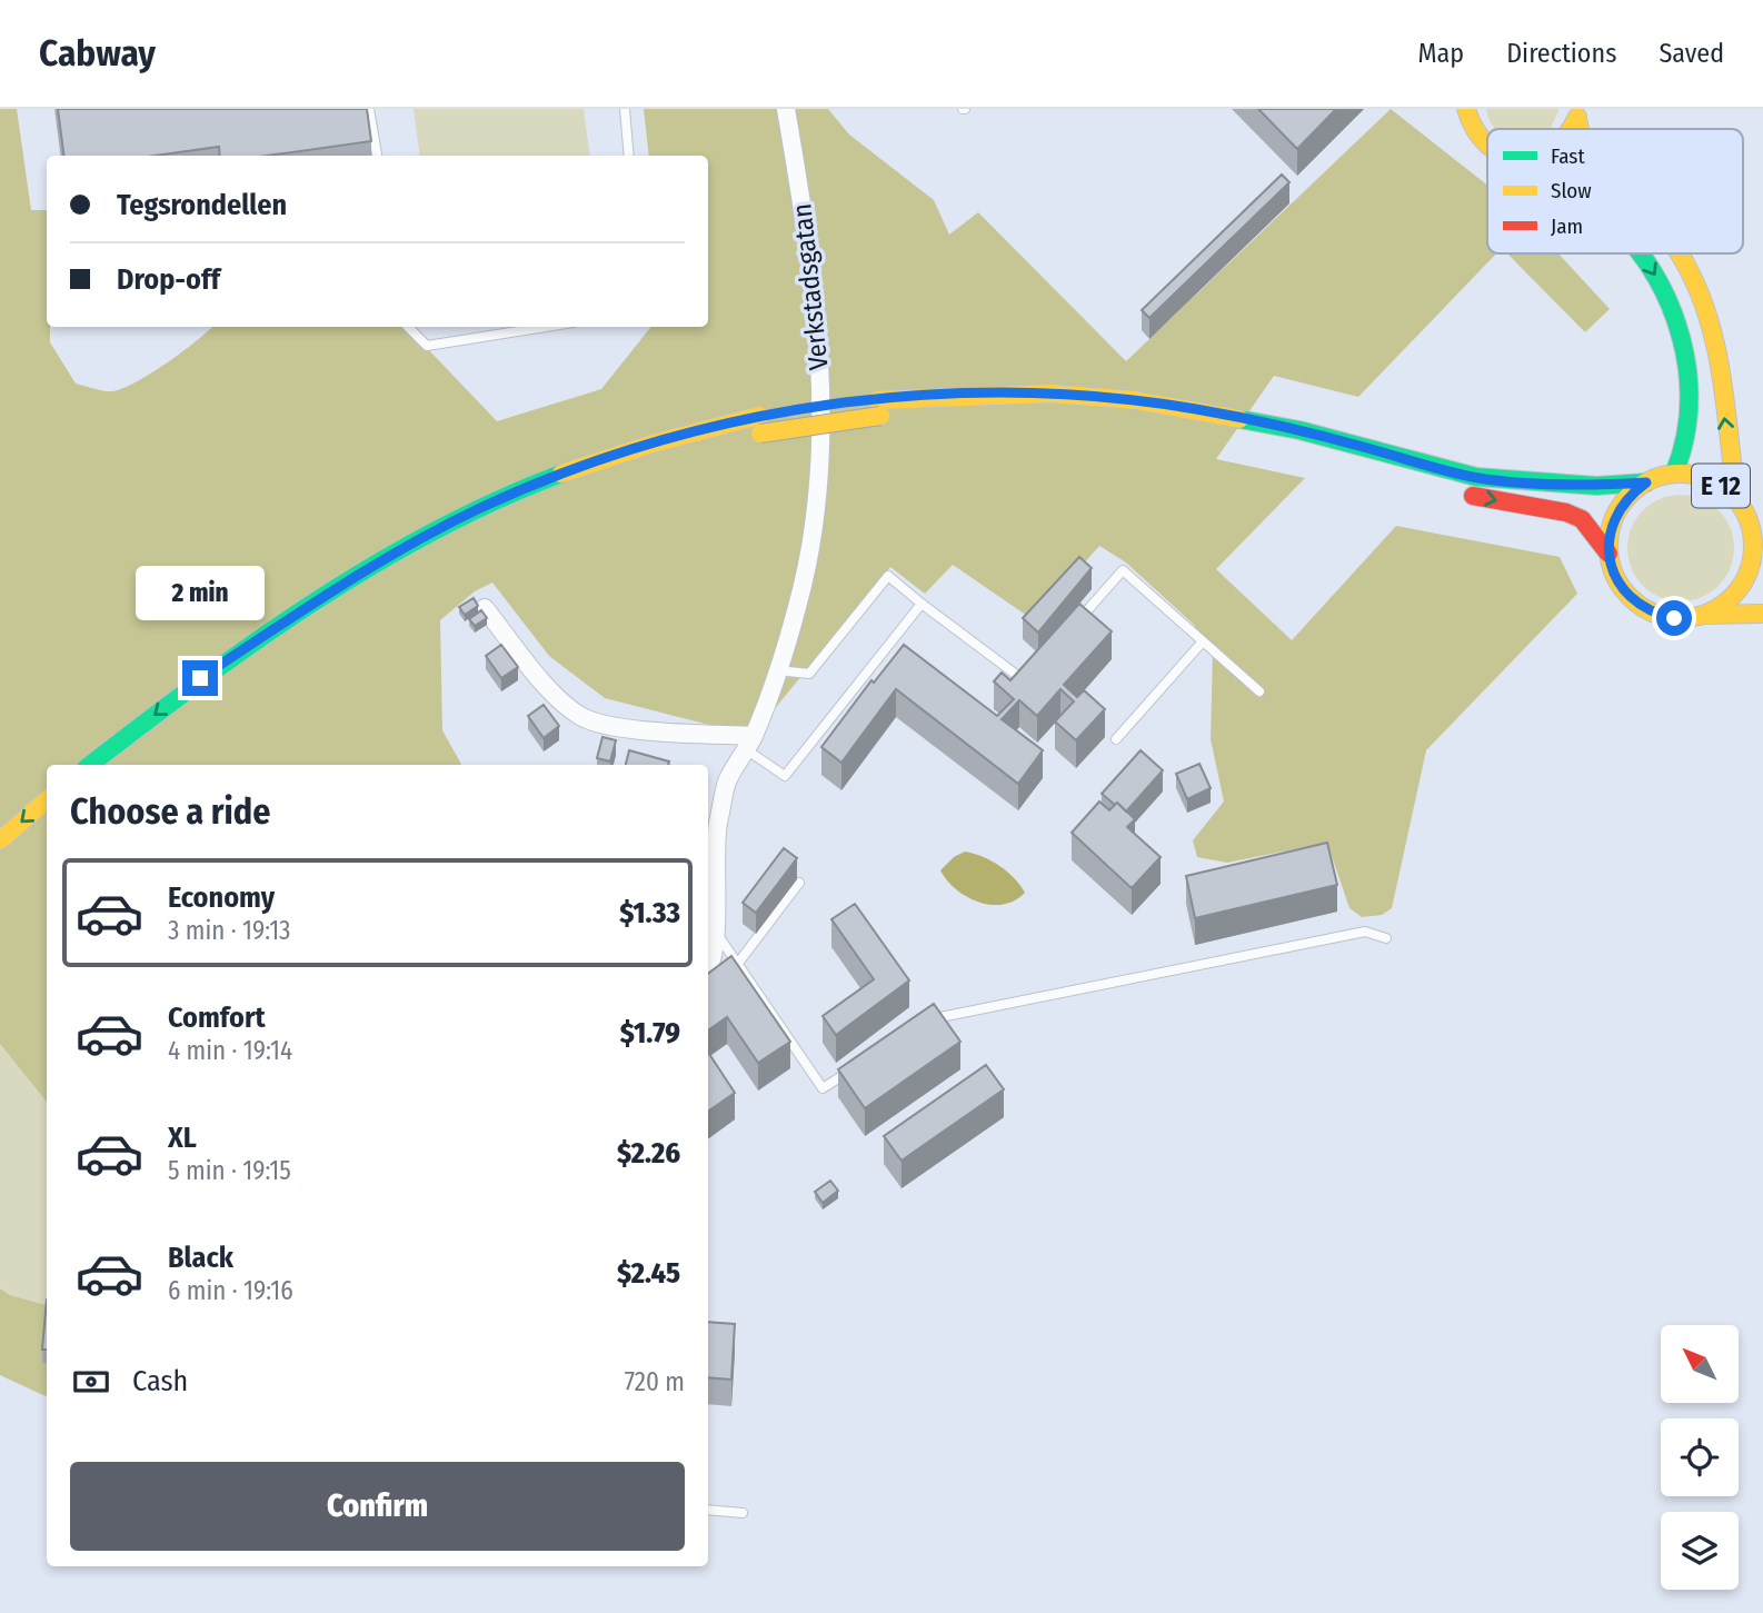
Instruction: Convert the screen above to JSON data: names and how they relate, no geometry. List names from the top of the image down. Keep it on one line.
{"streets":{"main road":["E 12"],"street":["Verkstadsgatan"]},"legend":["Fast","Slow","Jam"],"north":"top left","page":{"header":"Cabway","nav":["Map","Directions","Saved"],"banner":["Tegsrondellen","Drop-off"],"bubble":"2 min","heading":"Choose a ride","list":[{"name":"Economy","note":"3 min · 19:13","value":"$1.33"},{"name":"Comfort","note":"4 min · 19:14","value":"$1.79"},{"name":"XL","note":"5 min · 19:15","value":"$2.26"},{"name":"Black","note":"6 min · 19:16","value":"$2.45"}],"pay":["Cash","720 m"],"buttons":"Confirm"}}
